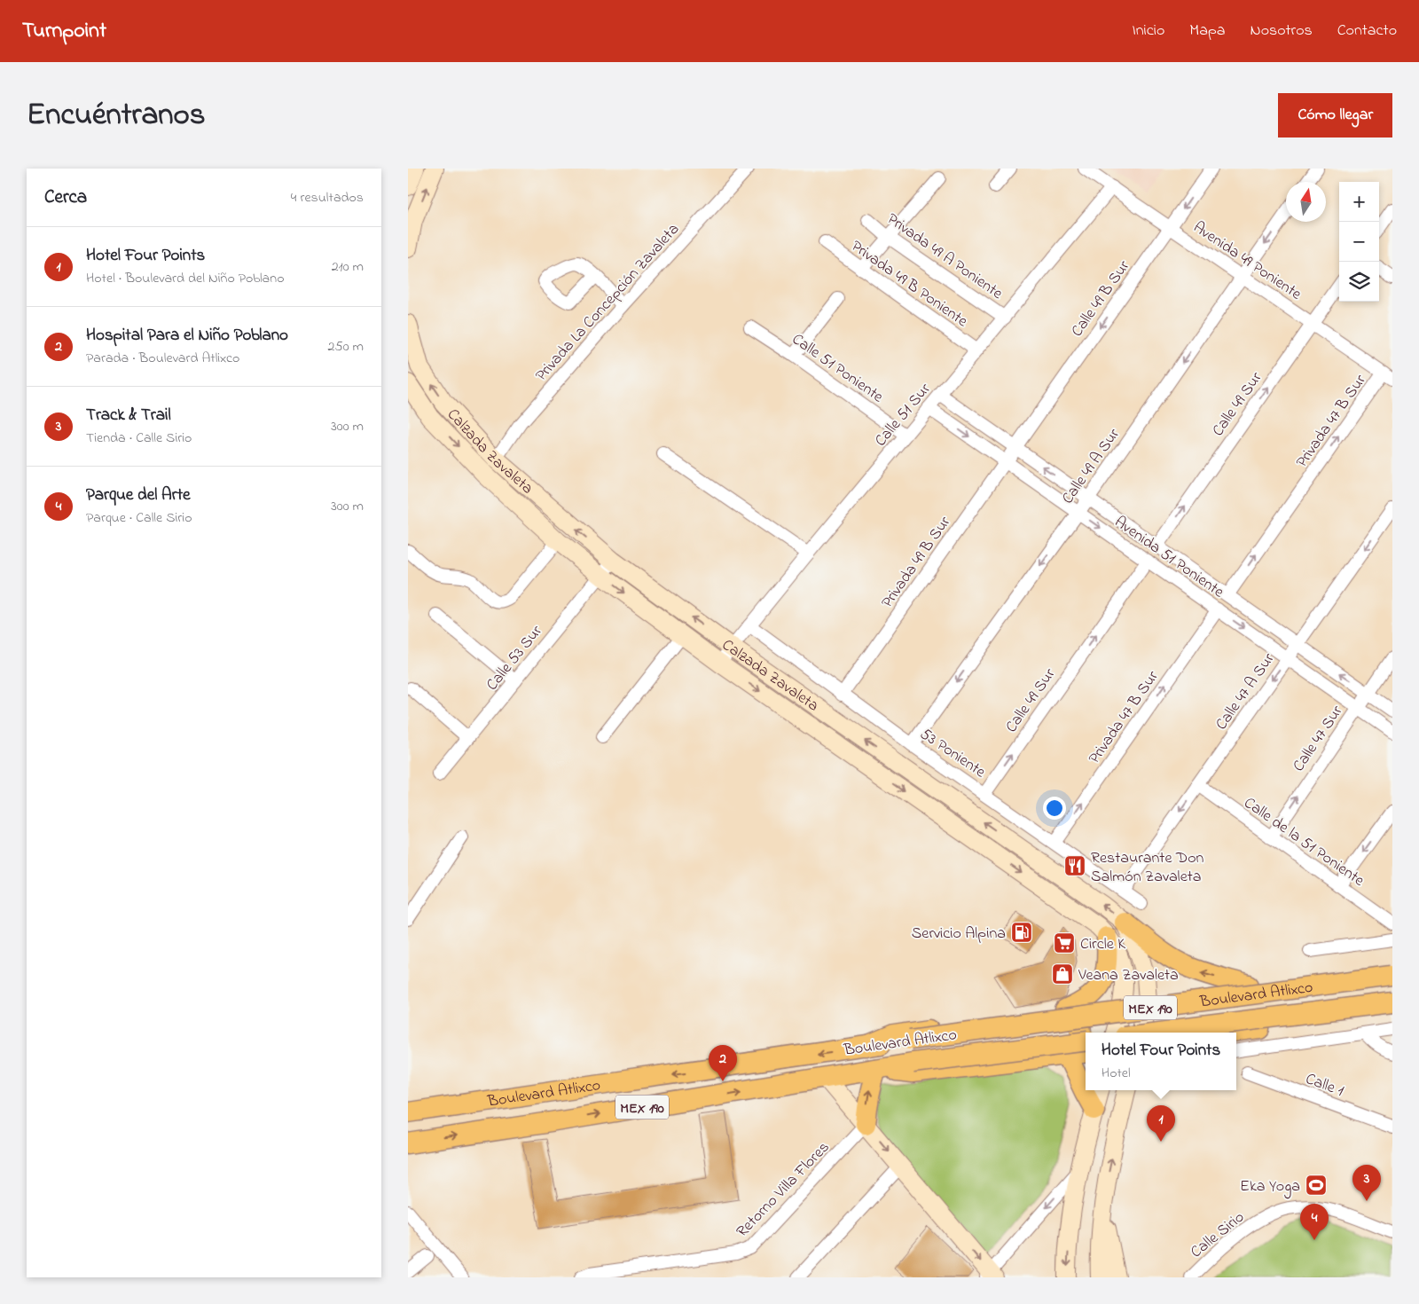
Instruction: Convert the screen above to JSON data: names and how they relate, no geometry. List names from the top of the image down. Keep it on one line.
{"streets":{"main road":["Calzada Zavaleta","Boulevard Atlixco","MEX 190"],"street":["Privada 49 A Poniente","Avenida 49 Poniente","Privada 49 B Poniente","Calle 49 B Sur","Privada La Concepción Zavaleta","Calle 51 Poniente","Calle 49 Sur","Calle 51 Sur","Privada 47 B Sur","Calle 49 A Sur","Avenida 51 Poniente","Privada 49 B Sur","Calle 53 Sur","Calle 47 A Sur","Calle 47 Sur","53 Poniente","Calle de la 51 Poniente","Calle 1","Retorno Villa Flores","Calle Sirio"]},"crossings":[["Privada 49 A Poniente","Calle 51 Sur"],["Avenida 49 Poniente","Calle 49 B Sur"],["Avenida 49 Poniente","Calle 49 Sur"],["Avenida 49 Poniente","Calle 51 Sur"],["Avenida 49 Poniente","Privada 47 B Sur"],["Avenida 49 Poniente","Calle 49 A Sur"],["Privada 49 B Poniente","Calle 51 Sur"],["Calle 49 B Sur","Avenida 51 Poniente"],["Calle 49 B Sur","Privada 49 B Sur"],["Privada La Concepción Zavaleta","Calzada Zavaleta"],["Calle 51 Poniente","Calle 51 Sur"],["Calle 49 Sur","Avenida 51 Poniente"],["Calle 49 Sur","53 Poniente"],["Calle 51 Sur","Calzada Zavaleta"],["Calle 51 Sur","Avenida 51 Poniente"],["Calle 51 Sur","53 Poniente"],["Privada 47 B Sur","Avenida 51 Poniente"],["Privada 47 B Sur","53 Poniente"],["Calzada Zavaleta","Calle 53 Sur"],["Calle 49 A Sur","Avenida 51 Poniente"],["Calle 49 A Sur","53 Poniente"],["Avenida 51 Poniente","Privada 49 B Sur"],["Avenida 51 Poniente","Calle 47 A Sur"],["Avenida 51 Poniente","Calle 47 Sur"],["Privada 49 B Sur","53 Poniente"],["Calle 47 A Sur","53 Poniente"],["Calle 47 A Sur","Calle de la 51 Poniente"],["Calle 47 Sur","Calle de la 51 Poniente"]],"one_way":["Calle 49 B Sur","Calle 49 Sur","Privada 47 B Sur","Calle 49 A Sur","Calle 47 A Sur"],"places":{"restaurant":["Restaurante Don Salmón Zavaleta"],"fuel station":["Servicio Alpina"],"supermarket":["Circle K"],"shop":["Veana Zavaleta"],"sports":["Eka Yoga"]},"north":"top","page":{"header":"Turnpoint","nav":["Inicio","Mapa","Nosotros","Contacto"],"title":"Encuéntranos","buttons":"Cómo llegar","heading":["Cerca","4 resultados"],"map_buttons":["+","−"],"list":[{"mark":"1","name":"Hotel Four Points","note":"Hotel · Boulevard del Niño Poblano","value":"210 m"},{"mark":"2","name":"Hospital Para el Niño Poblano","note":"Parada · Boulevard Atlixco","value":"250 m"},{"mark":"3","name":"Track & Trail","note":"Tienda · Calle Sirio","value":"300 m"},{"mark":"4","name":"Parque del Arte","note":"Parque · Calle Sirio","value":"300 m"}],"popup":["Hotel Four Points","Hotel"],"pins":["2","1","3","4"]}}
